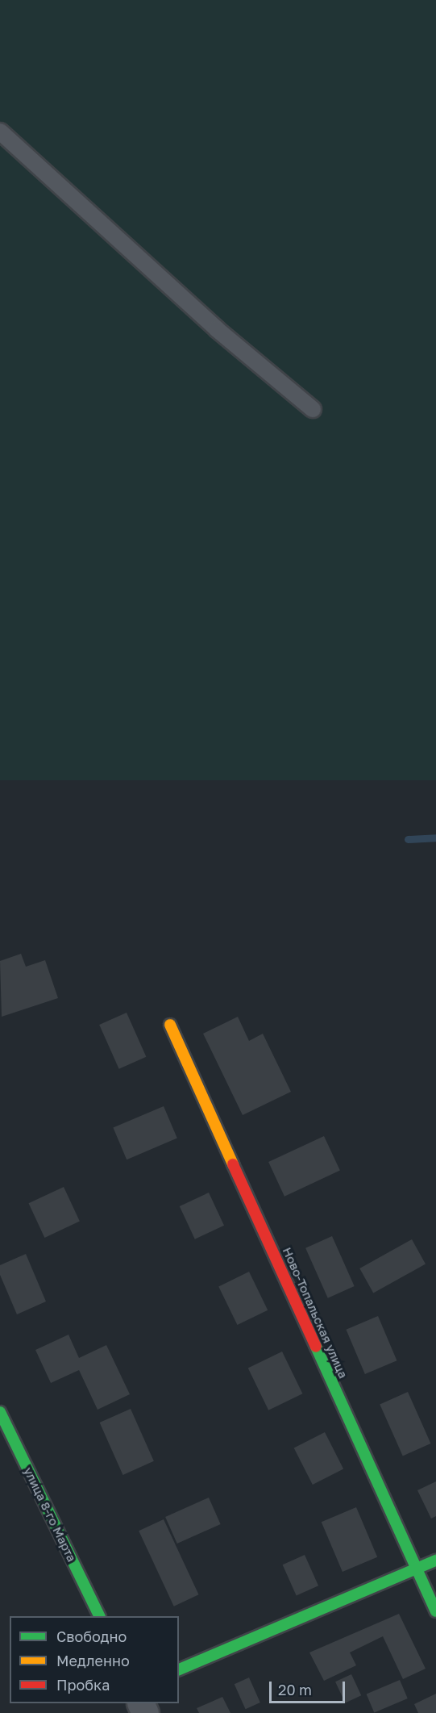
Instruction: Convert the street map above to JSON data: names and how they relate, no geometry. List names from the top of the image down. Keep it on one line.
{"streets":{"street":["Ново-Топальская улица","улица 8-го Марта"]},"legend":["Свободно","Медленно","Пробка"],"scale_bar":"20 m"}
